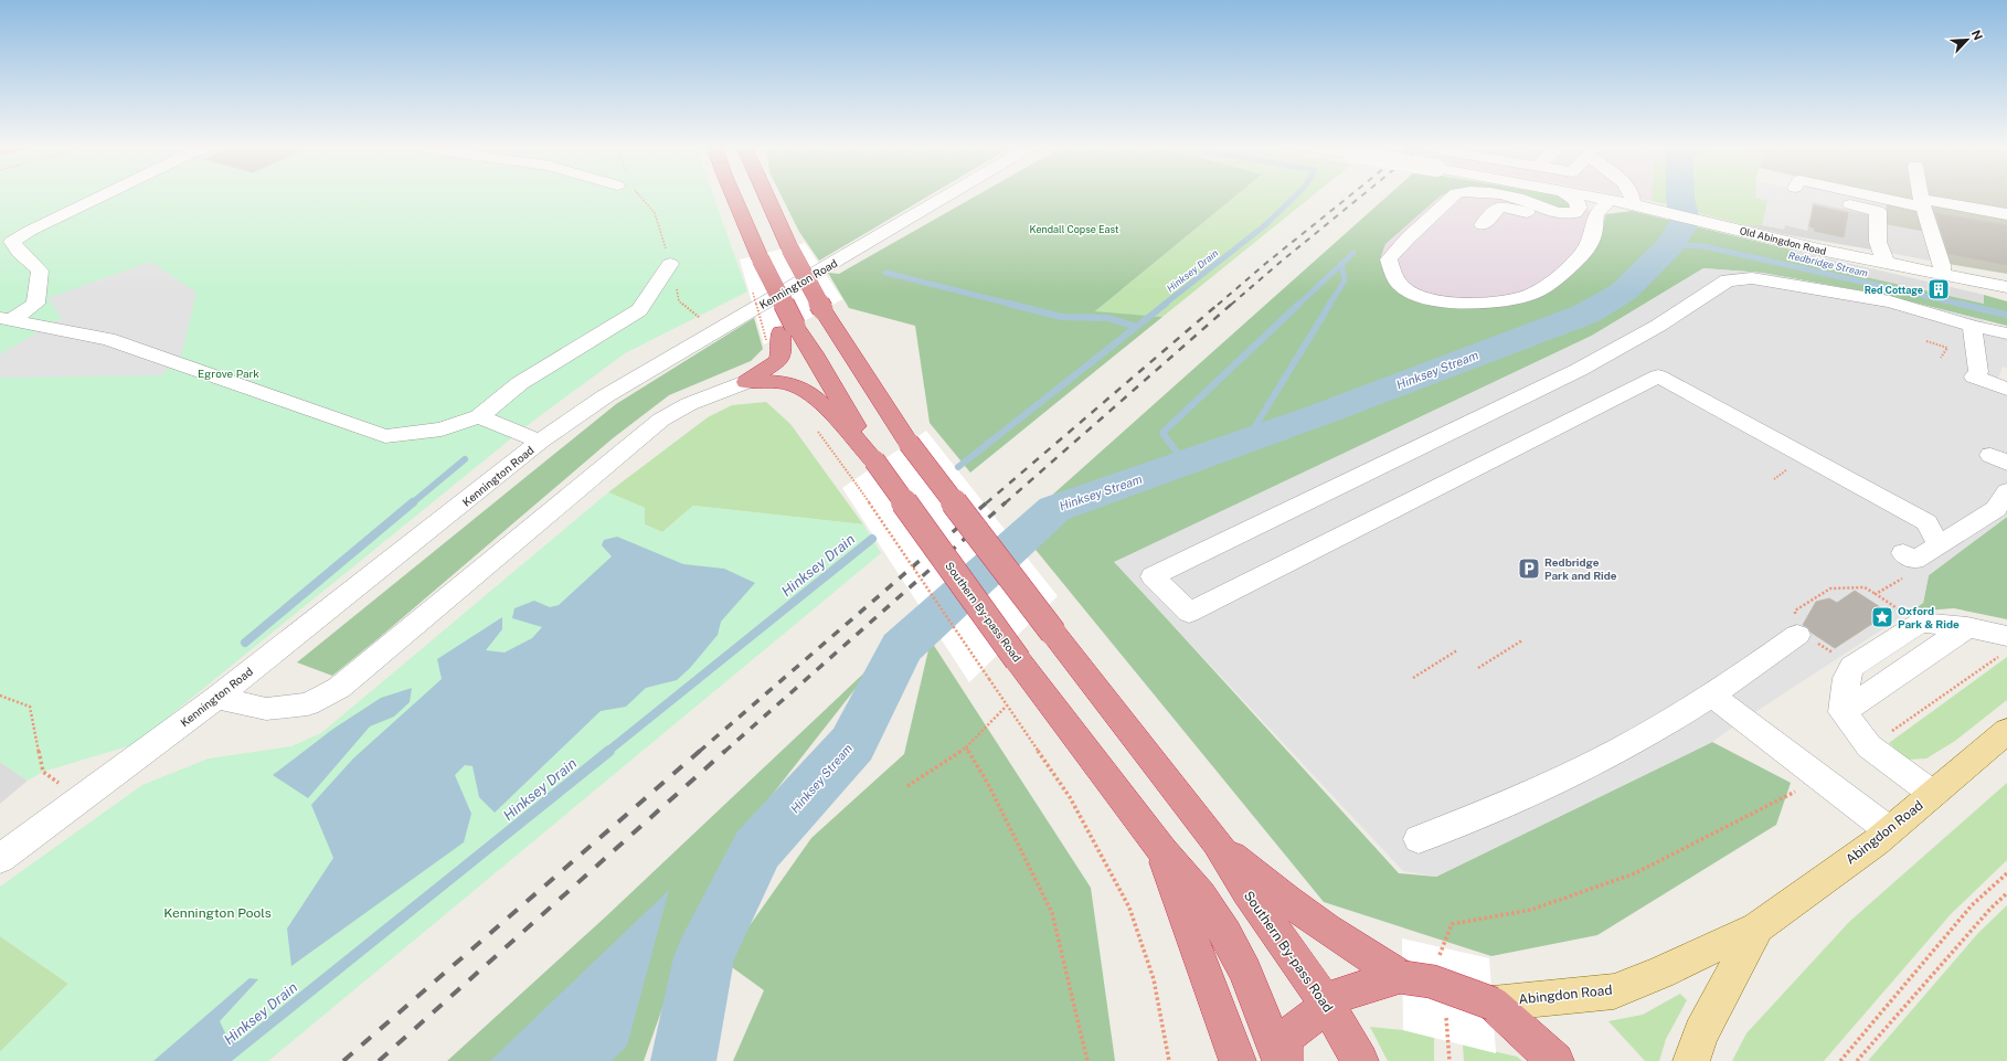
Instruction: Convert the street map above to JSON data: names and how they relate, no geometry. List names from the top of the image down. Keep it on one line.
{"streets":{"highway":["Southern By-pass Road"],"main road":["Abingdon Road"],"street":["Old Abingdon Road","Kennington Road"]},"water":["Redbridge Stream","Hinksey Drain","Hinksey Stream"],"parks":["Kendall Copse East","Egrove Park","Kennington Pools"],"places":{"building":["Red Cottage"],"parking":["Redbridge Park and Ride"],"place":["Oxford Park & Ride"]},"north":"top right"}
